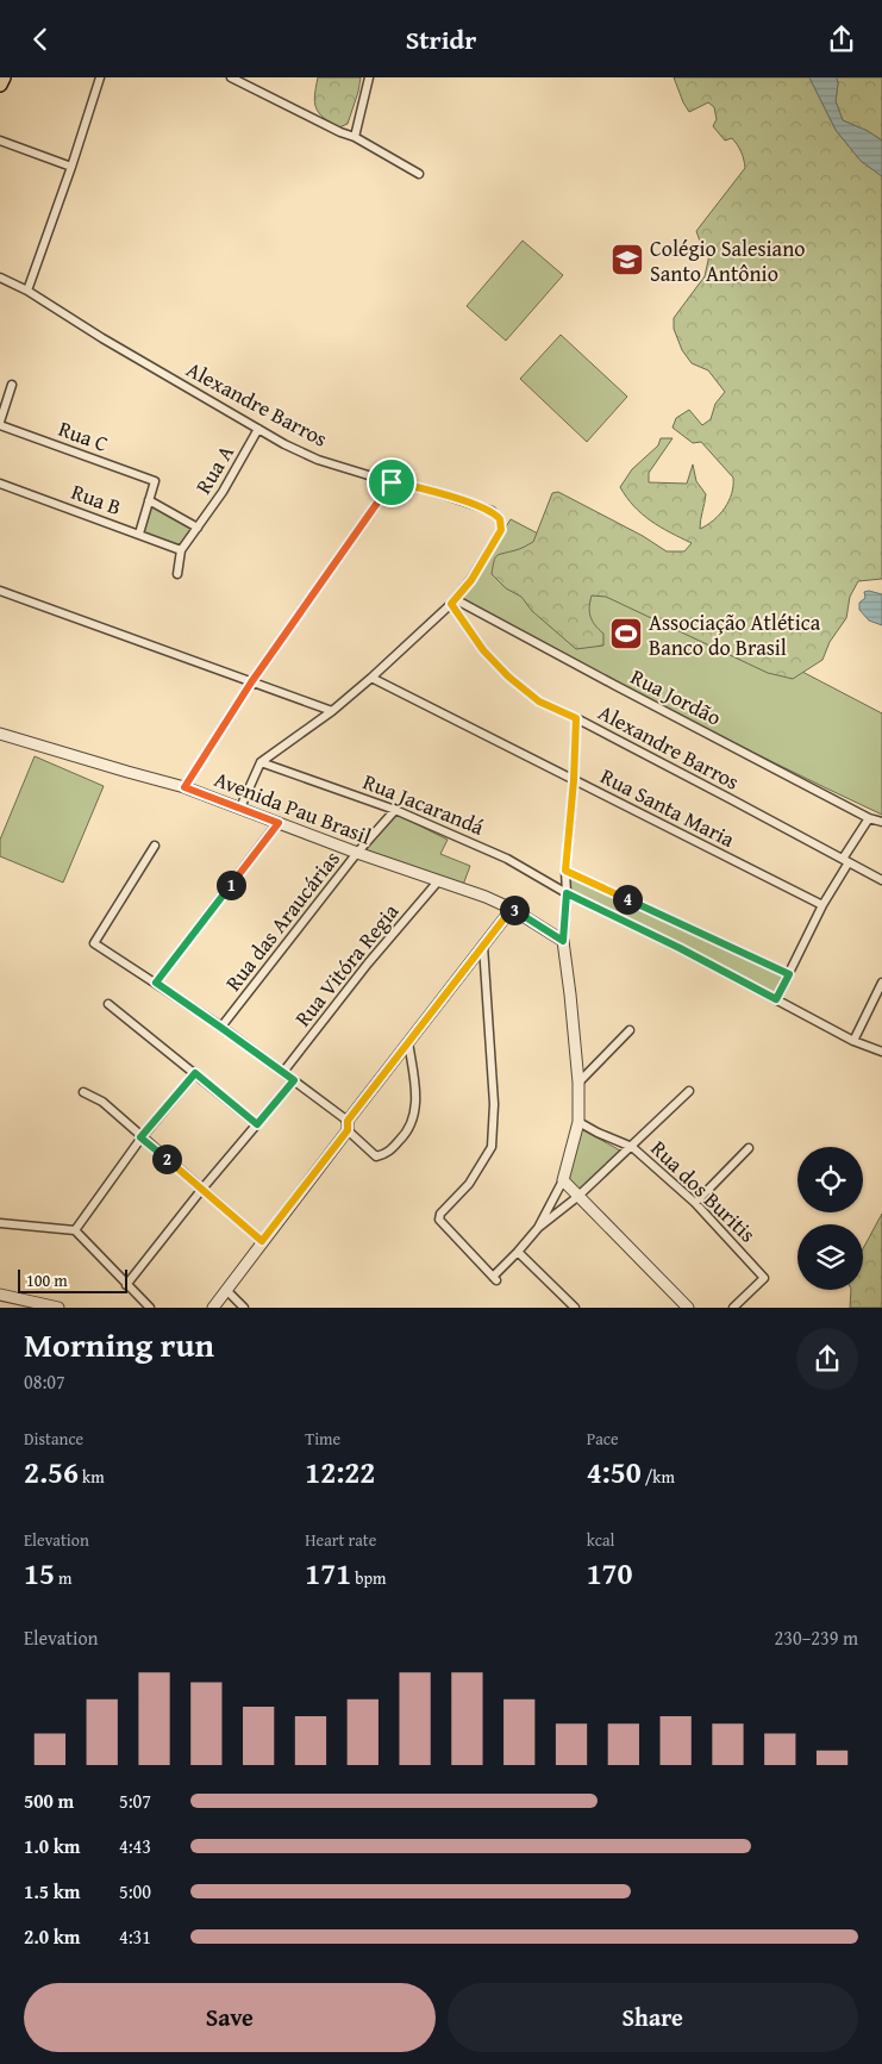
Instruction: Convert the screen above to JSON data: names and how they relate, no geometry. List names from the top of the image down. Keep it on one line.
{"streets":{"street":["Alexandre Barros","Rua C","Rua A","Rua B","Rua Jordão","Rua Jacarandá","Avenida Pau Brasil","Rua Santa Maria","Rua das Araucárias","Rua Vitóra Regia","Rua dos Buritis"]},"crossings":[["Alexandre Barros","Rua A"],["Alexandre Barros","Rua Jordão"],["Rua A","Rua B"],["Rua Jacarandá","Rua das Araucárias"],["Avenida Pau Brasil","Rua das Araucárias"],["Avenida Pau Brasil","Rua Vitóra Regia"]],"places":{"school or university":["Colégio Salesiano Santo Antônio"],"sports":["Associação Atlética Banco do Brasil"]},"scale_bar":"100 m","page":{"header":"Stridr","pins":["1","4","3","2"],"scale":"100 m","heading":["Morning run","08:07"],"stats":[["Distance","2.56 km"],["Time","12:22"],["Pace","4:50 /km"],["Elevation","15 m"],["Heart rate","171 bpm"],["kcal","170"]],"chart":["Elevation","230–239 m"],"list":[{"name":"500 m","note":"5:07"},{"name":"1.0 km","note":"4:43"},{"name":"1.5 km","note":"5:00"},{"name":"2.0 km","note":"4:31"}],"buttons":["Save","Share"]}}
